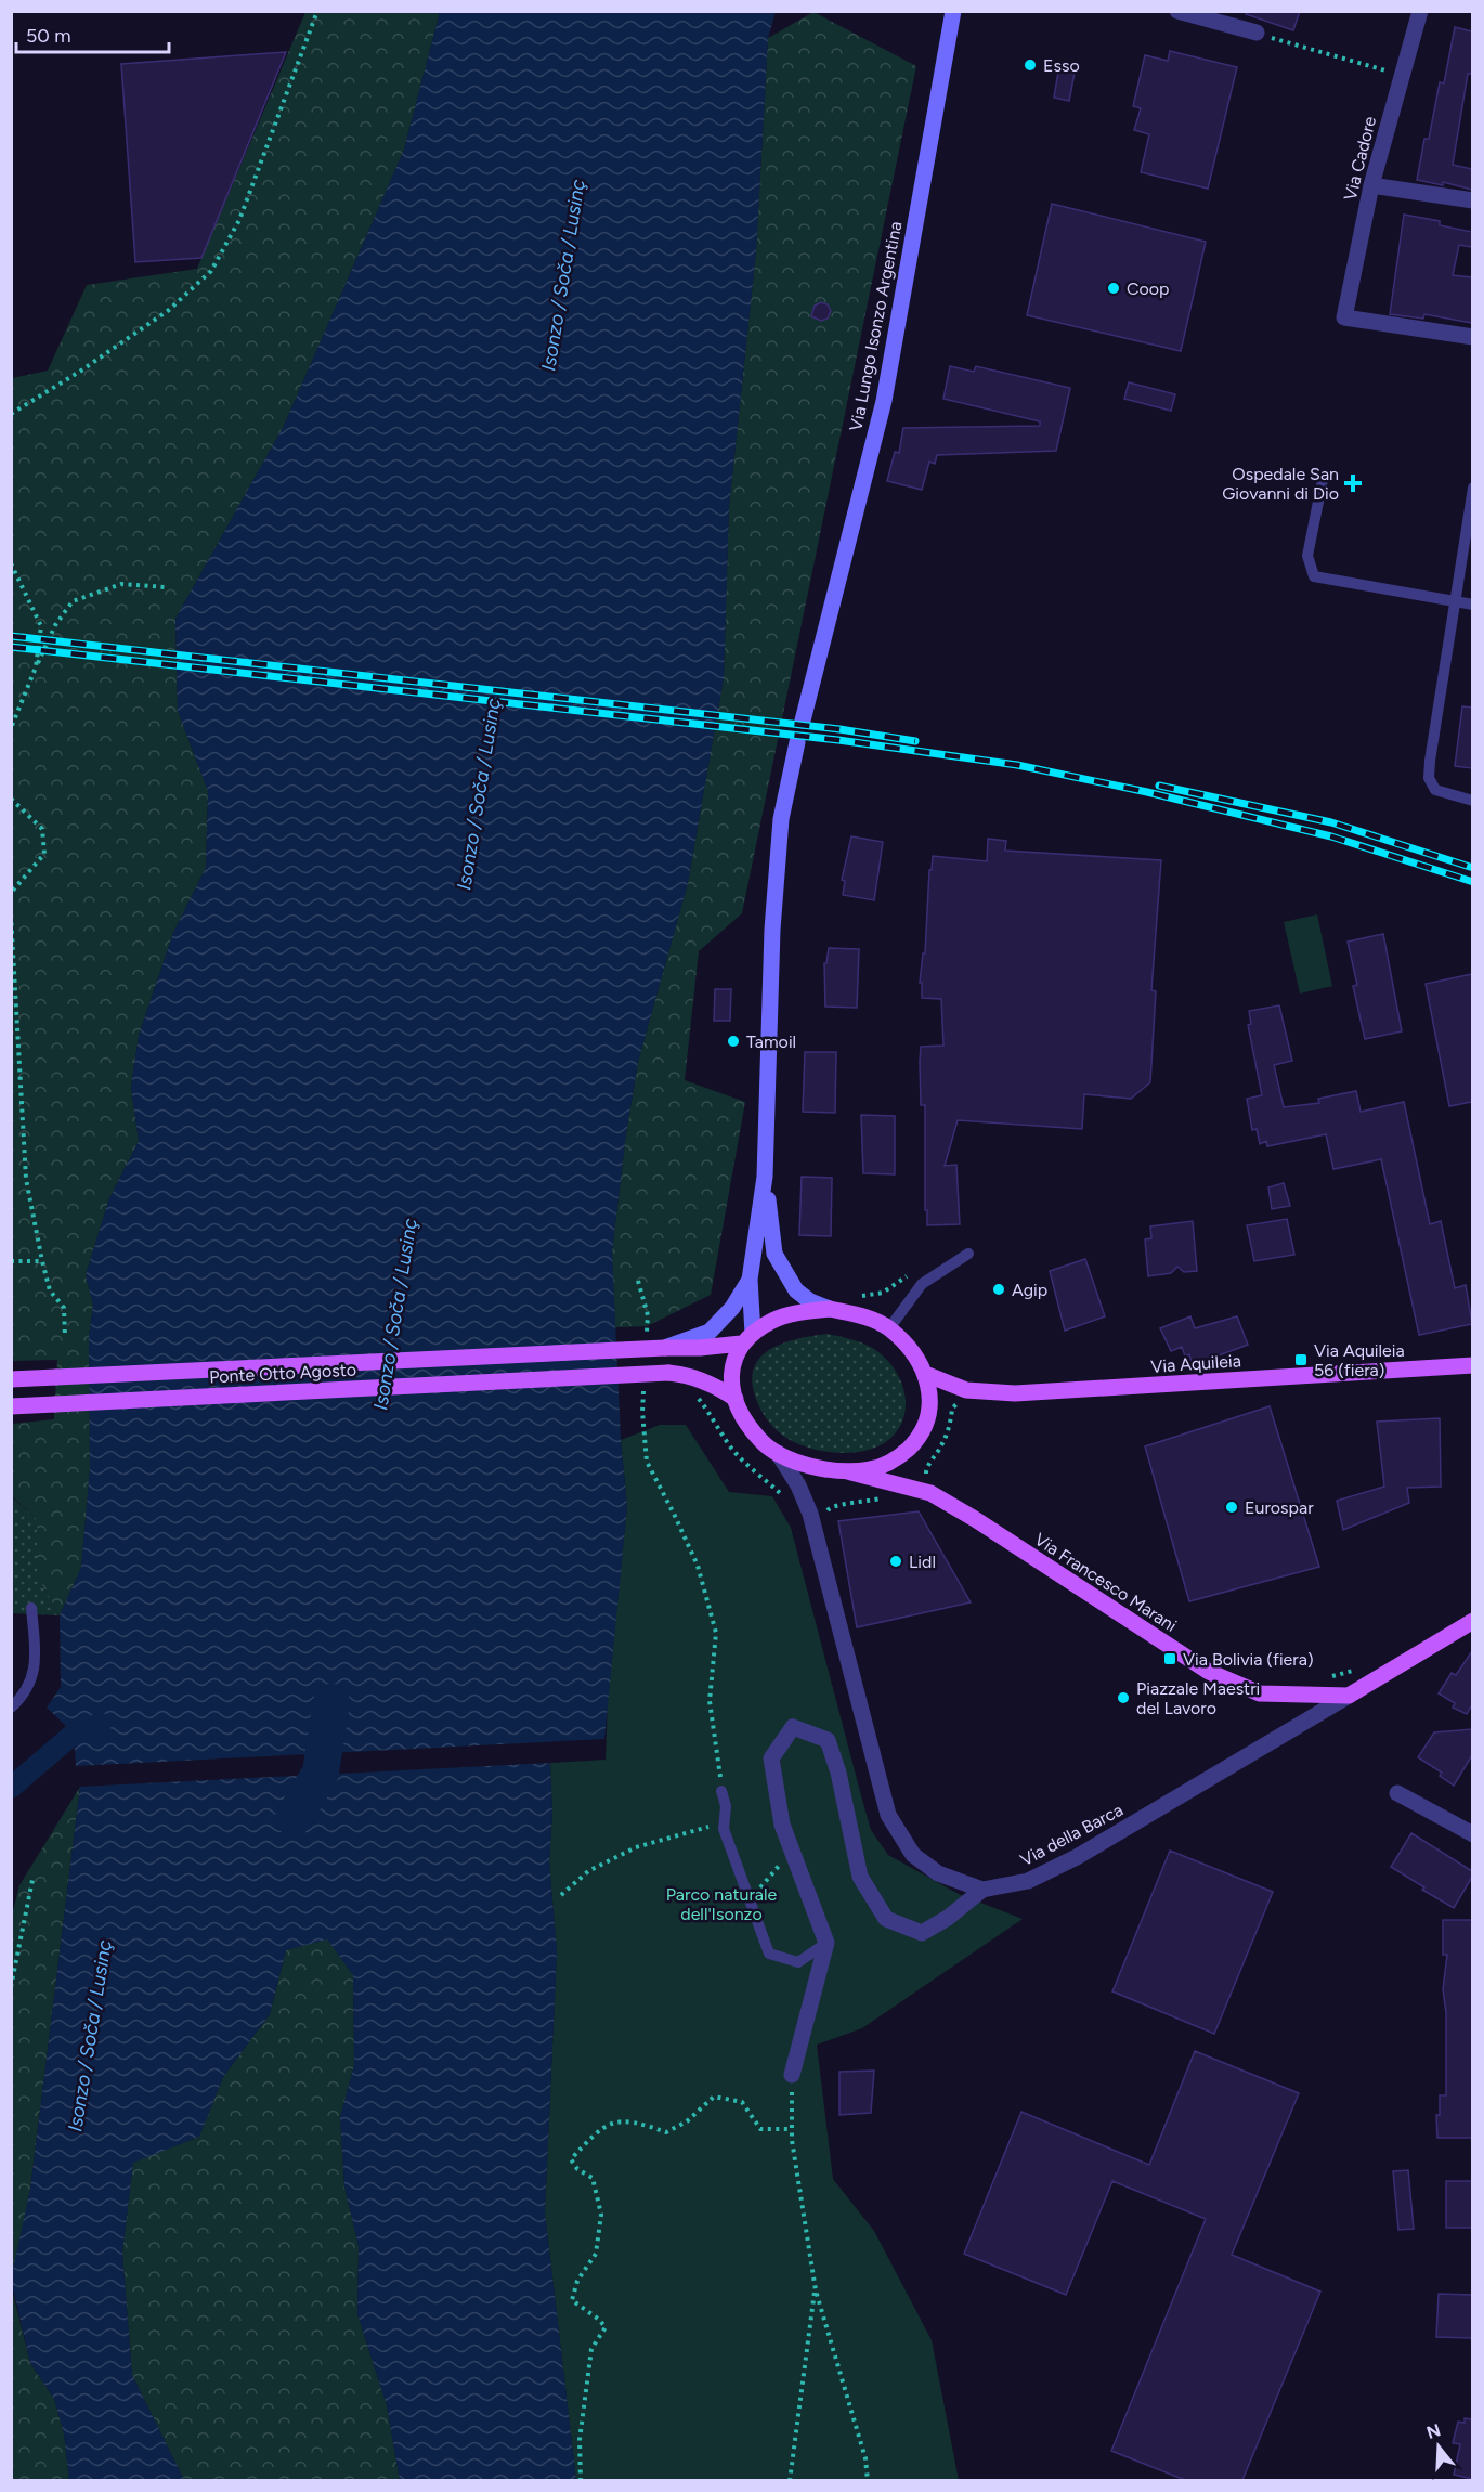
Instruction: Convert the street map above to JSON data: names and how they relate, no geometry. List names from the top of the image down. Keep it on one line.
{"streets":{"main road":["Via Lungo Isonzo Argentina","Via Aquileia","Ponte Otto Agosto","Via Francesco Marani","Via della Barca"],"street":["Via Cadore"]},"crossings":[["Via Aquileia","Ponte Otto Agosto"],["Via Aquileia","Via Francesco Marani"],["Ponte Otto Agosto","Via Francesco Marani"],["Via Francesco Marani","Via della Barca"]],"water":["Isonzo / Soča / Lusinç"],"parks":["Parco naturale dell'Isonzo"],"places":{"other":["Esso","Coop","Tamoil","Agip","Eurospar","Lidl","Piazzale Maestri del Lavoro"],"health":["Ospedale San Giovanni di Dio"],"transit":["Via Aquileia 56 (fiera)","Via Bolivia (fiera)"]},"scale_bar":"50 m","north":"top"}
